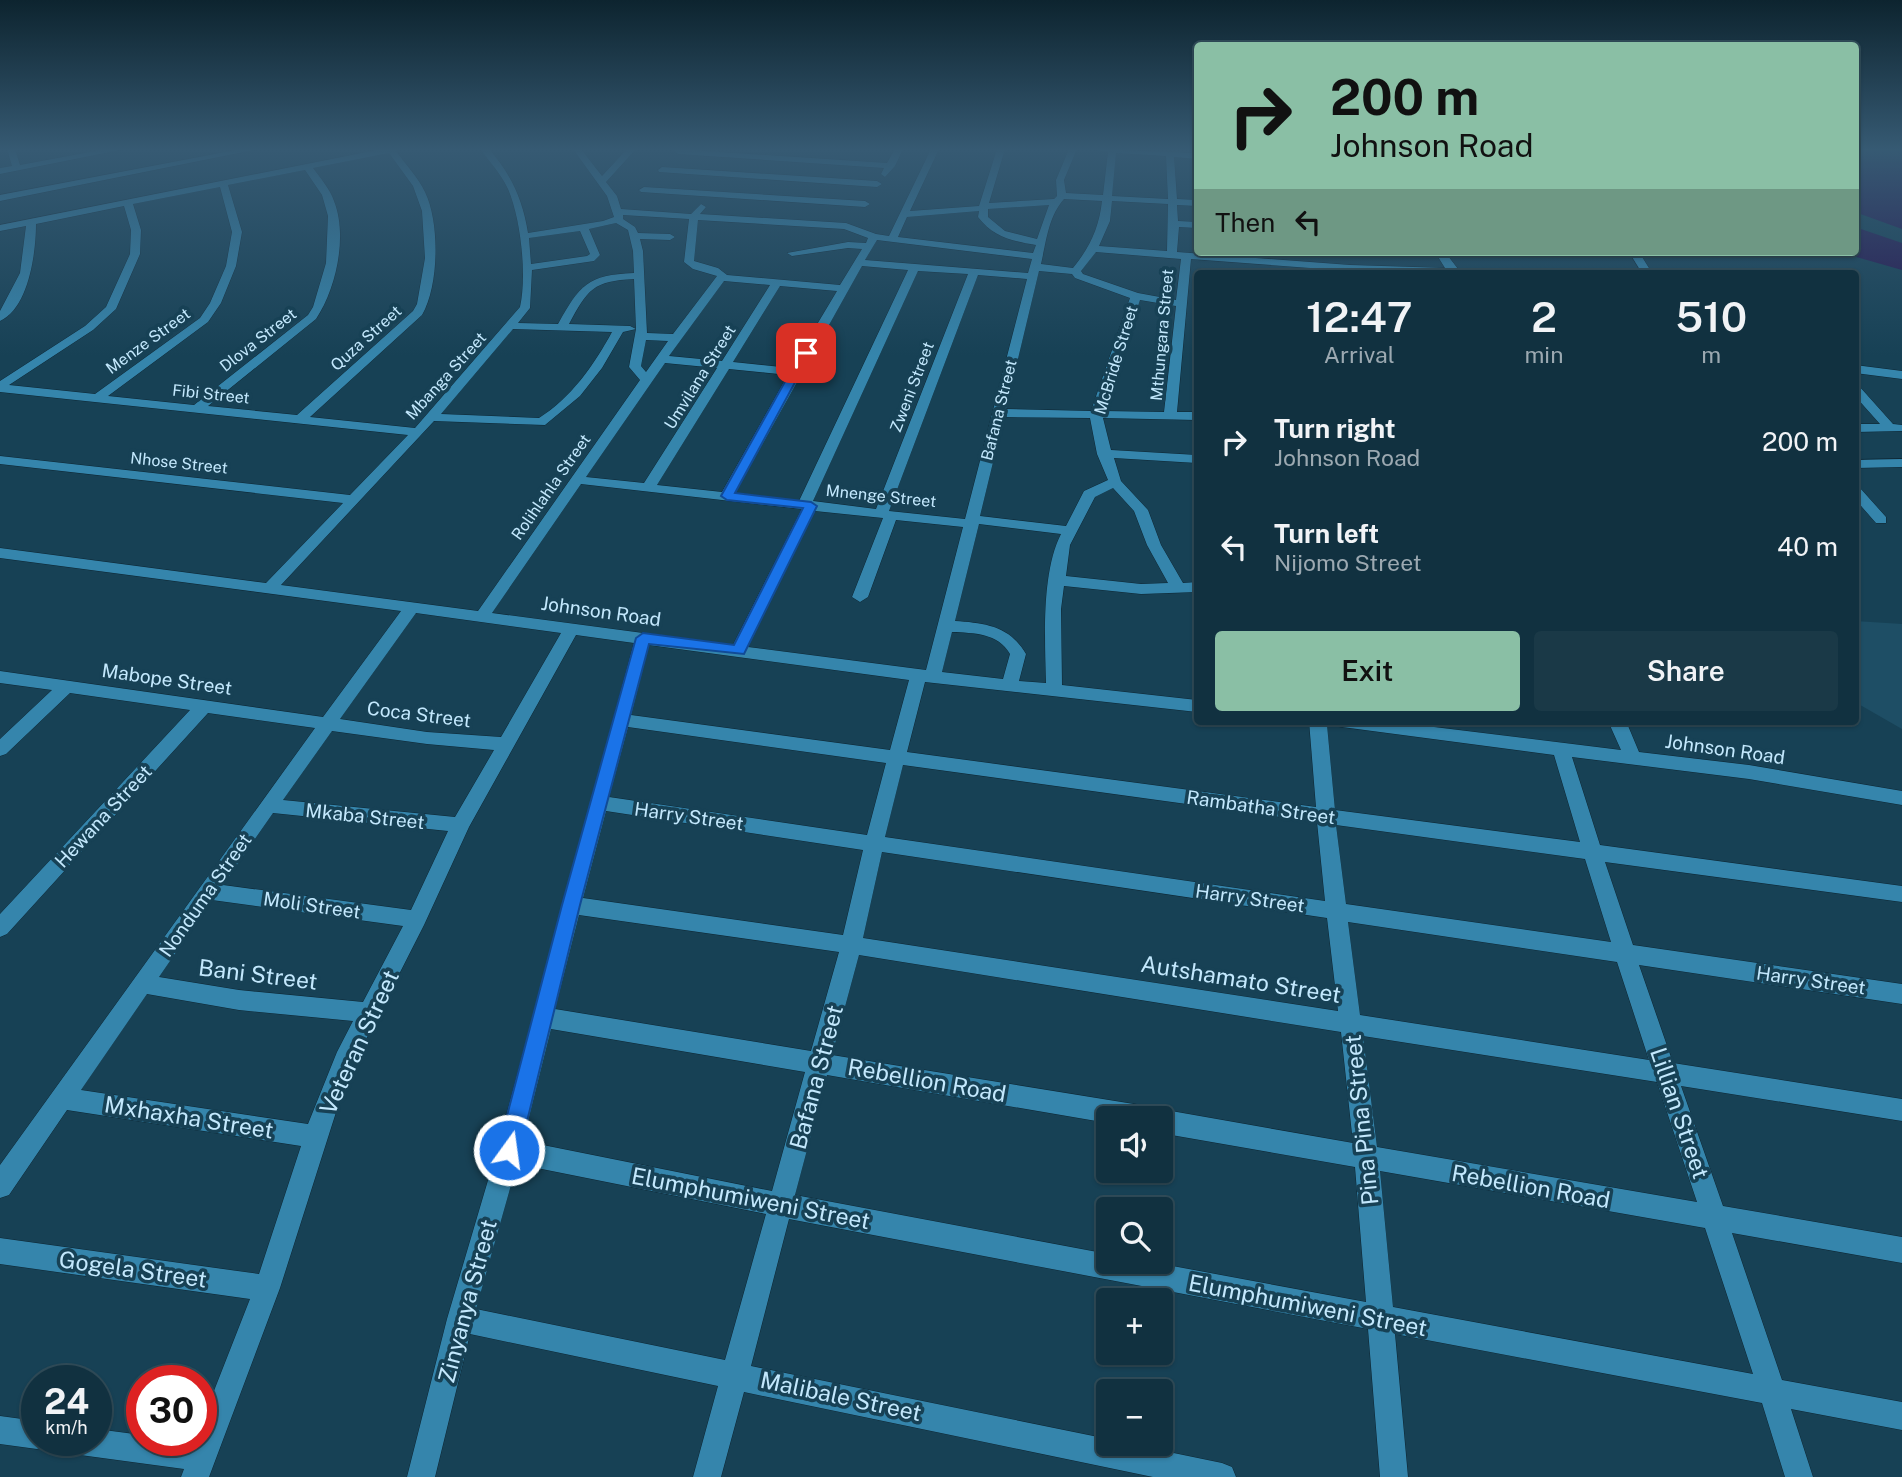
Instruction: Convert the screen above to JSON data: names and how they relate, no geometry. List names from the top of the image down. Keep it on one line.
{"streets":{"street":["Mthungara Street","Quza Street","Dlova Street","Menze Street","McBride Street","Mbanga Street","Umvilana Street","Zweni Street","Fibi Street","Bafana Street","Nhose Street","Rolihlahla Street","Mnenge Street","Johnson Road","Mabope Street","Coca Street","Rambatha Street","Hewana Street","Mkaba Street","Harry Street","Nonduma Street","Moli Street","Bani Street","Autshamato Street","Veteran Street","Rebellion Road","Lillian Street","Mxhaxha Street","Pina Pina Street","Elumphumiweni Street","Gogela Street","Zinyanya Street","Malibale Street"]},"crossings":[["Quza Street","Fibi Street"],["Dlova Street","Fibi Street"],["Menze Street","Fibi Street"],["Mbanga Street","Fibi Street"],["Mbanga Street","Nhose Street"],["Mbanga Street","Johnson Road"],["Umvilana Street","Mnenge Street"],["Zweni Street","Mnenge Street"],["Bafana Street","Mnenge Street"],["Bafana Street","Johnson Road"],["Bafana Street","Rambatha Street"],["Bafana Street","Harry Street"],["Bafana Street","Autshamato Street"],["Bafana Street","Rebellion Road"],["Bafana Street","Elumphumiweni Street"],["Bafana Street","Malibale Street"],["Rolihlahla Street","Mnenge Street"],["Rolihlahla Street","Johnson Road"],["Johnson Road","Nonduma Street"],["Johnson Road","Veteran Street"],["Johnson Road","Lillian Street"],["Johnson Road","Zinyanya Street"],["Mabope Street","Coca Street"],["Mabope Street","Hewana Street"],["Mabope Street","Nonduma Street"],["Coca Street","Nonduma Street"],["Coca Street","Veteran Street"],["Rambatha Street","Lillian Street"],["Rambatha Street","Pina Pina Street"],["Rambatha Street","Zinyanya Street"],["Mkaba Street","Nonduma Street"],["Mkaba Street","Veteran Street"],["Harry Street","Lillian Street"],["Harry Street","Pina Pina Street"],["Harry Street","Zinyanya Street"],["Nonduma Street","Moli Street"],["Nonduma Street","Bani Street"],["Nonduma Street","Mxhaxha Street"],["Moli Street","Veteran Street"],["Bani Street","Veteran Street"],["Autshamato Street","Lillian Street"],["Autshamato Street","Pina Pina Street"],["Autshamato Street","Zinyanya Street"],["Veteran Street","Mxhaxha Street"],["Veteran Street","Gogela Street"],["Rebellion Road","Lillian Street"],["Rebellion Road","Pina Pina Street"],["Rebellion Road","Zinyanya Street"],["Lillian Street","Elumphumiweni Street"],["Pina Pina Street","Elumphumiweni Street"],["Elumphumiweni Street","Zinyanya Street"],["Zinyanya Street","Malibale Street"]],"page":{"turn":["200 m","Johnson Road"],"then":"Then","eta":["12:47","Arrival","2","min","510","m"],"list":[{"name":"Turn right","note":"Johnson Road","value":"200 m"},{"name":"Turn left","note":"Nijomo Street","value":"40 m"}],"buttons":["Exit","Share"],"map_buttons":["+","−"],"speed":"24 km/h","limit":"30"}}
